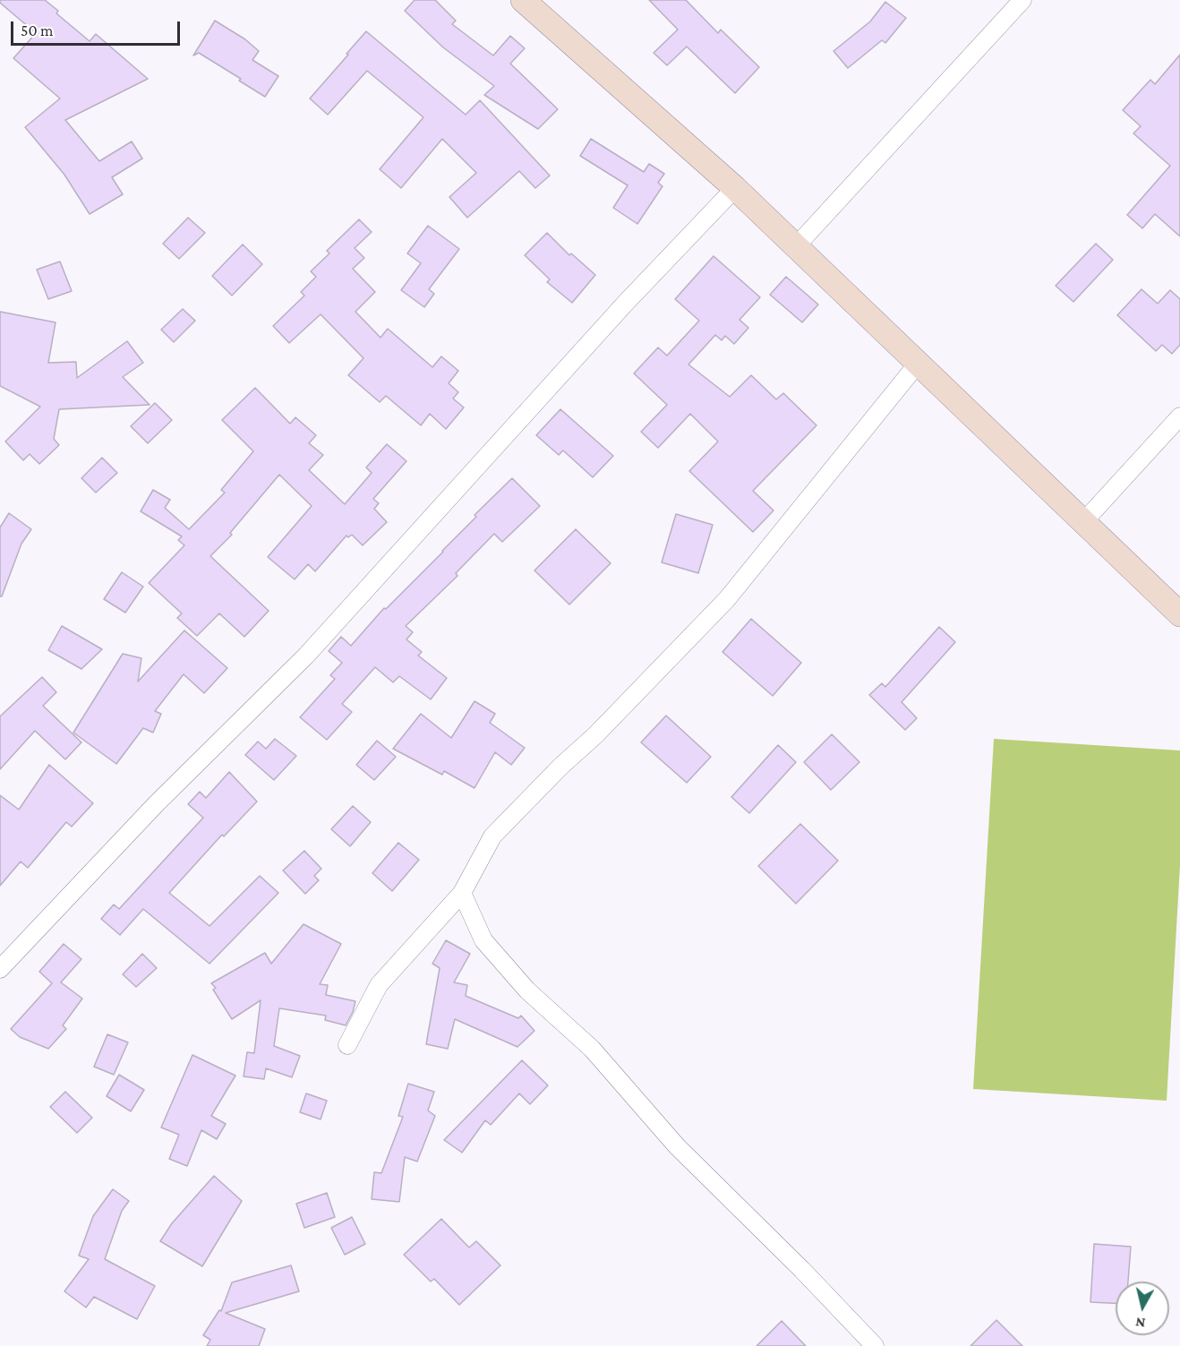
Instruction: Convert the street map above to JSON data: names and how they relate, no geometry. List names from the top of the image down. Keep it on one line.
{"scale_bar":"50 m","north":"bottom"}
